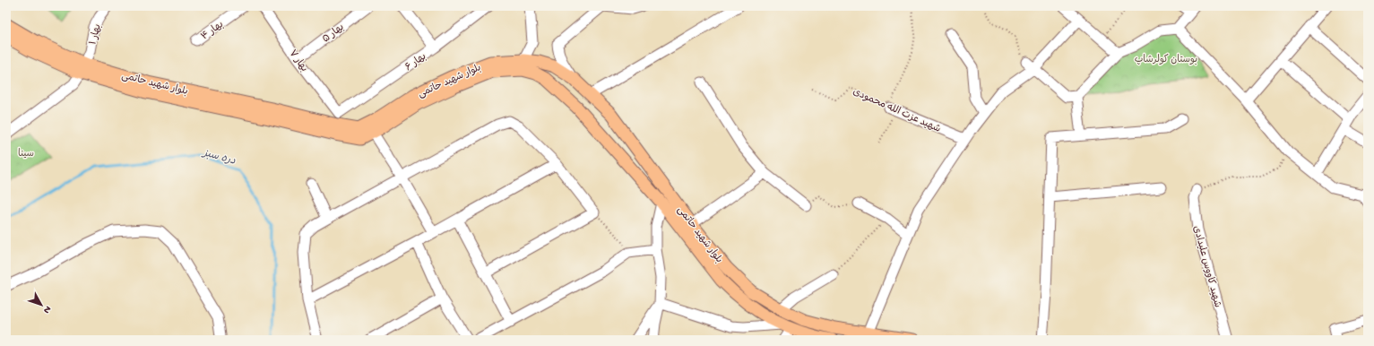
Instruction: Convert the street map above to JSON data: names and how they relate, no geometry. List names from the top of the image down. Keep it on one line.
{"streets":{"main road":["بلوار شهید حاتمی"],"street":["بهار ۴","بهار ۵","بهار ۱","بهار ۷","بهار ۶","شهید عزت الله محمودی","شهید کاووس علیدادی"]},"crossings":[["بهار ۵","بهار ۷"],["بهار ۱","بلوار شهید حاتمی"],["بهار ۷","بهار ۶"]],"water":["دره سبز"],"parks":["بوستان کولرشاپ","سینا"],"north":"bottom right"}
